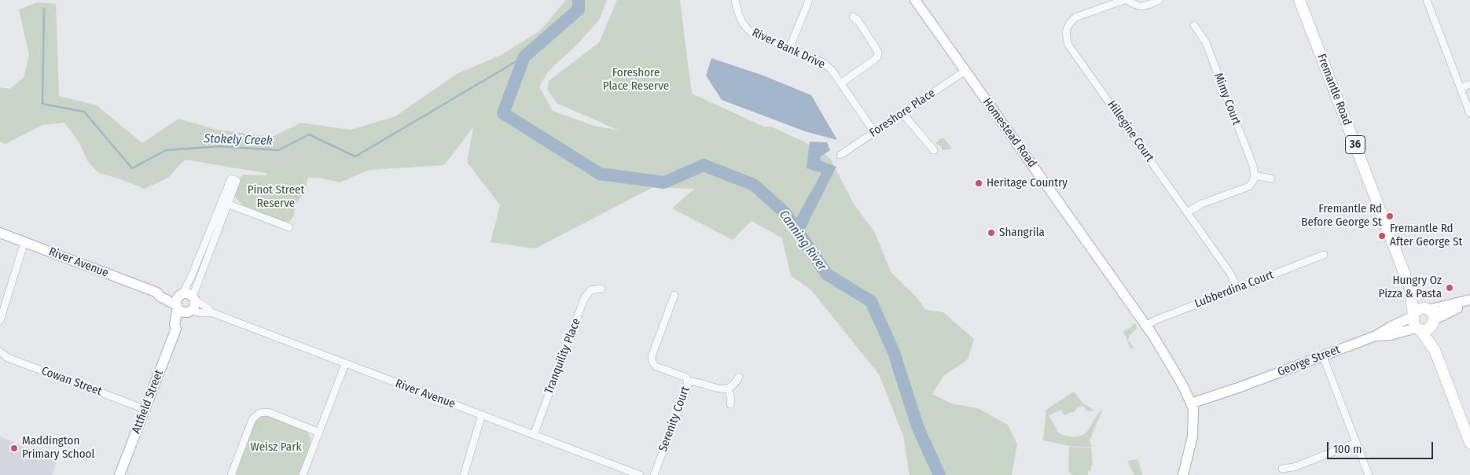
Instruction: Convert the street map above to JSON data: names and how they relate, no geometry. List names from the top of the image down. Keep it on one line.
{"streets":{"main road":["Fremantle Road","36"],"street":["River Bank Drive","Mimy Court","Foreshore Place","Hillegine Court","Homestead Road","River Avenue","Lubberdina Court","Tranquility Place","George Street","Cowan Street","Attfield Street","Serenity Court"]},"crossings":[["River Bank Drive","Foreshore Place"],["Fremantle Road","George Street"],["Foreshore Place","Homestead Road"],["Hillegine Court","Lubberdina Court"],["Homestead Road","Lubberdina Court"],["Homestead Road","George Street"],["River Avenue","Tranquility Place"],["River Avenue","Attfield Street"],["Cowan Street","Attfield Street"]],"water":["Stokely Creek","Canning River"],"parks":["Foreshore Place Reserve","Pinot Street Reserve","Weisz Park"],"places":["Heritage Country","Fremantle Rd Before George St","Shangrila","Fremantle Rd After George St","Hungry Oz Pizza & Pasta","Maddington Primary School"],"scale_bar":"100 m"}
